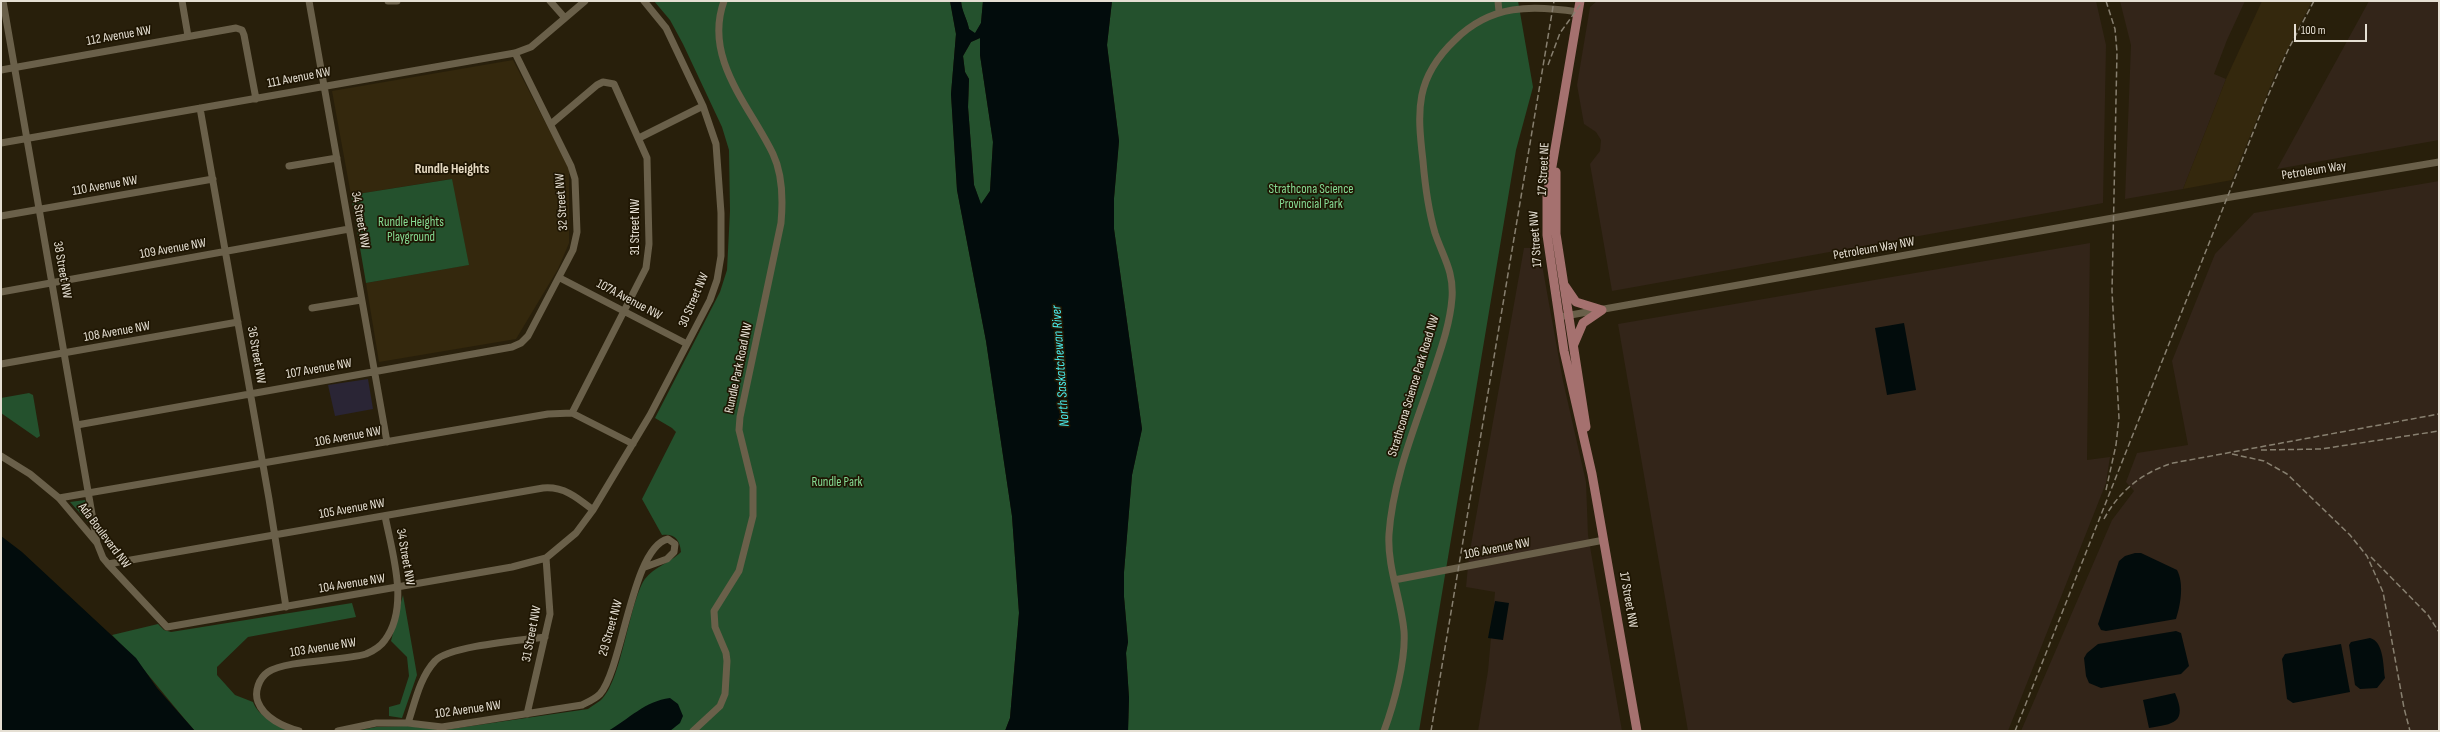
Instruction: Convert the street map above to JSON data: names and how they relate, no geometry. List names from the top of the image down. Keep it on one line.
{"streets":{"main road":["17 Street NE","17 Street NW"],"street":["112 Avenue NW","111 Avenue NW","Petroleum Way","110 Avenue NW","32 Street NW","34 Street NW","31 Street NW","109 Avenue NW","Petroleum Way NW","38 Street NW","107A Avenue NW","30 Street NW","108 Avenue NW","36 Street NW","Rundle Park Road NW","107 Avenue NW","Strathcona Science Park Road NW","106 Avenue NW","105 Avenue NW","Ada Boulevard NW","104 Avenue NW","29 Street NW","103 Avenue NW","102 Avenue NW"]},"crossings":[["112 Avenue NW","111 Avenue NW"],["112 Avenue NW","38 Street NW"],["111 Avenue NW","32 Street NW"],["111 Avenue NW","34 Street NW"],["111 Avenue NW","38 Street NW"],["111 Avenue NW","36 Street NW"],["17 Street NE","17 Street NW"],["Petroleum Way","Petroleum Way NW"],["110 Avenue NW","38 Street NW"],["110 Avenue NW","36 Street NW"],["32 Street NW","31 Street NW"],["32 Street NW","107A Avenue NW"],["32 Street NW","107 Avenue NW"],["34 Street NW","109 Avenue NW"],["34 Street NW","107 Avenue NW"],["34 Street NW","106 Avenue NW"],["34 Street NW","105 Avenue NW"],["34 Street NW","104 Avenue NW"],["34 Street NW","103 Avenue NW"],["31 Street NW","107A Avenue NW"],["31 Street NW","30 Street NW"],["31 Street NW","106 Avenue NW"],["31 Street NW","104 Avenue NW"],["31 Street NW","102 Avenue NW"],["17 Street NW","Petroleum Way NW"],["17 Street NW","Strathcona Science Park Road NW"],["17 Street NW","106 Avenue NW"],["109 Avenue NW","38 Street NW"],["109 Avenue NW","36 Street NW"],["38 Street NW","108 Avenue NW"],["38 Street NW","107 Avenue NW"],["38 Street NW","106 Avenue NW"],["38 Street NW","Ada Boulevard NW"],["107A Avenue NW","30 Street NW"],["30 Street NW","106 Avenue NW"],["30 Street NW","105 Avenue NW"],["30 Street NW","104 Avenue NW"],["108 Avenue NW","36 Street NW"],["36 Street NW","107 Avenue NW"],["36 Street NW","106 Avenue NW"],["36 Street NW","105 Avenue NW"],["36 Street NW","104 Avenue NW"],["Strathcona Science Park Road NW","106 Avenue NW"],["106 Avenue NW","Ada Boulevard NW"],["105 Avenue NW","Ada Boulevard NW"],["Ada Boulevard NW","104 Avenue NW"],["29 Street NW","102 Avenue NW"]],"districts":["Rundle Heights"],"water":["North Saskatchewan River"],"parks":["Strathcona Science Provincial Park","Rundle Heights Playground","Rundle Park"],"scale_bar":"100 m"}
